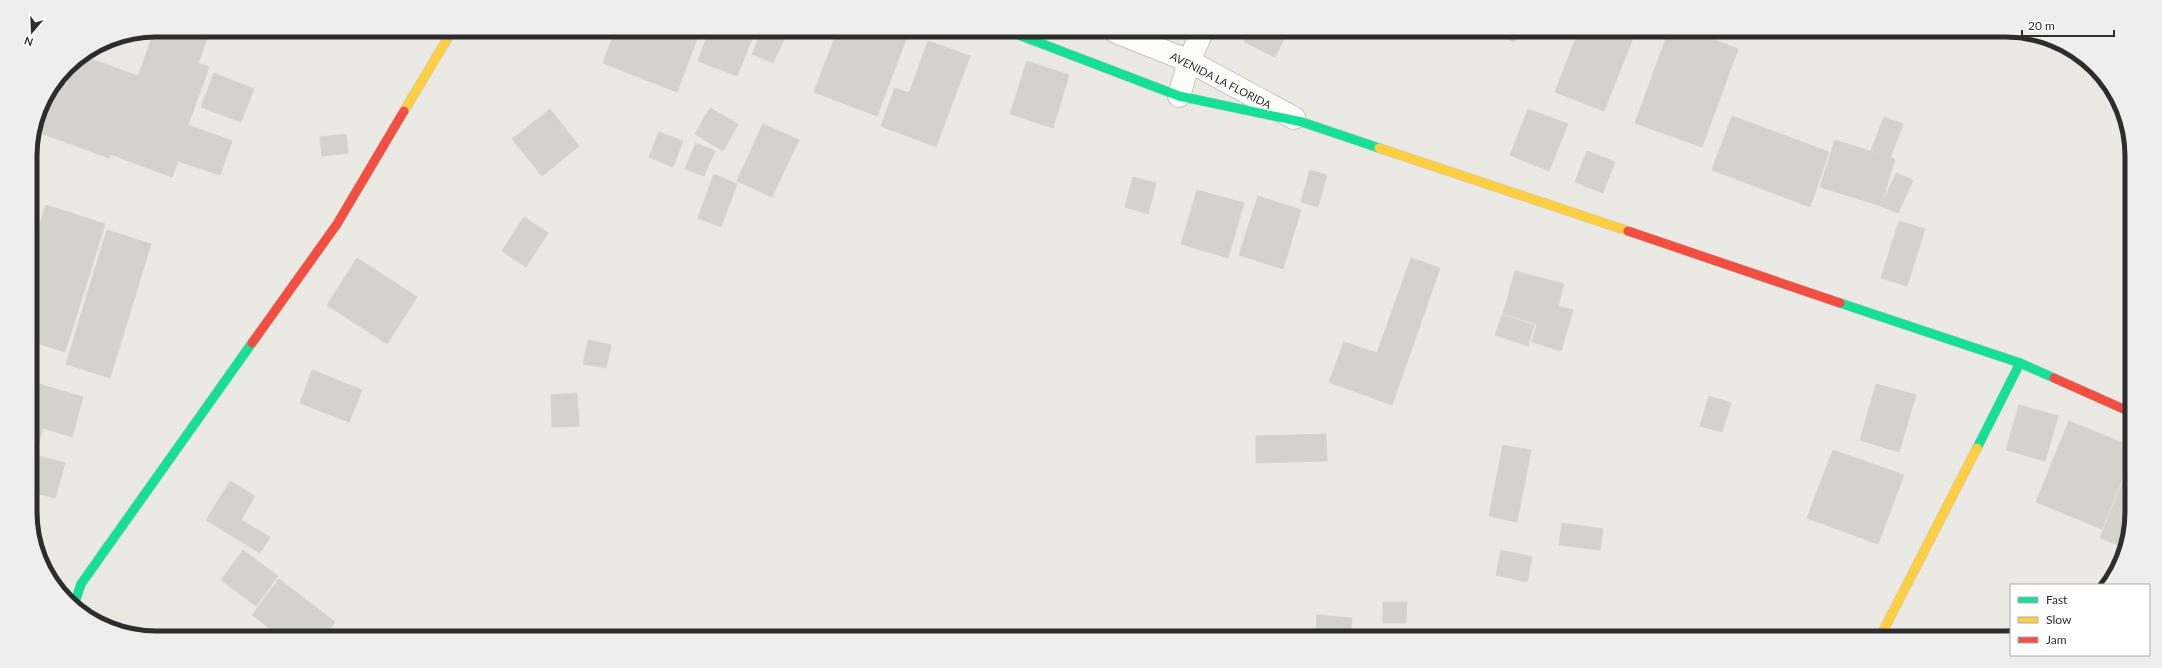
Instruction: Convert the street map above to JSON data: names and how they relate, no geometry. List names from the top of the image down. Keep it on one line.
{"streets":{"street":["AVENIDA LA FLORIDA"]},"legend":["Fast","Slow","Jam"],"scale_bar":"20 m","north":"bottom"}
